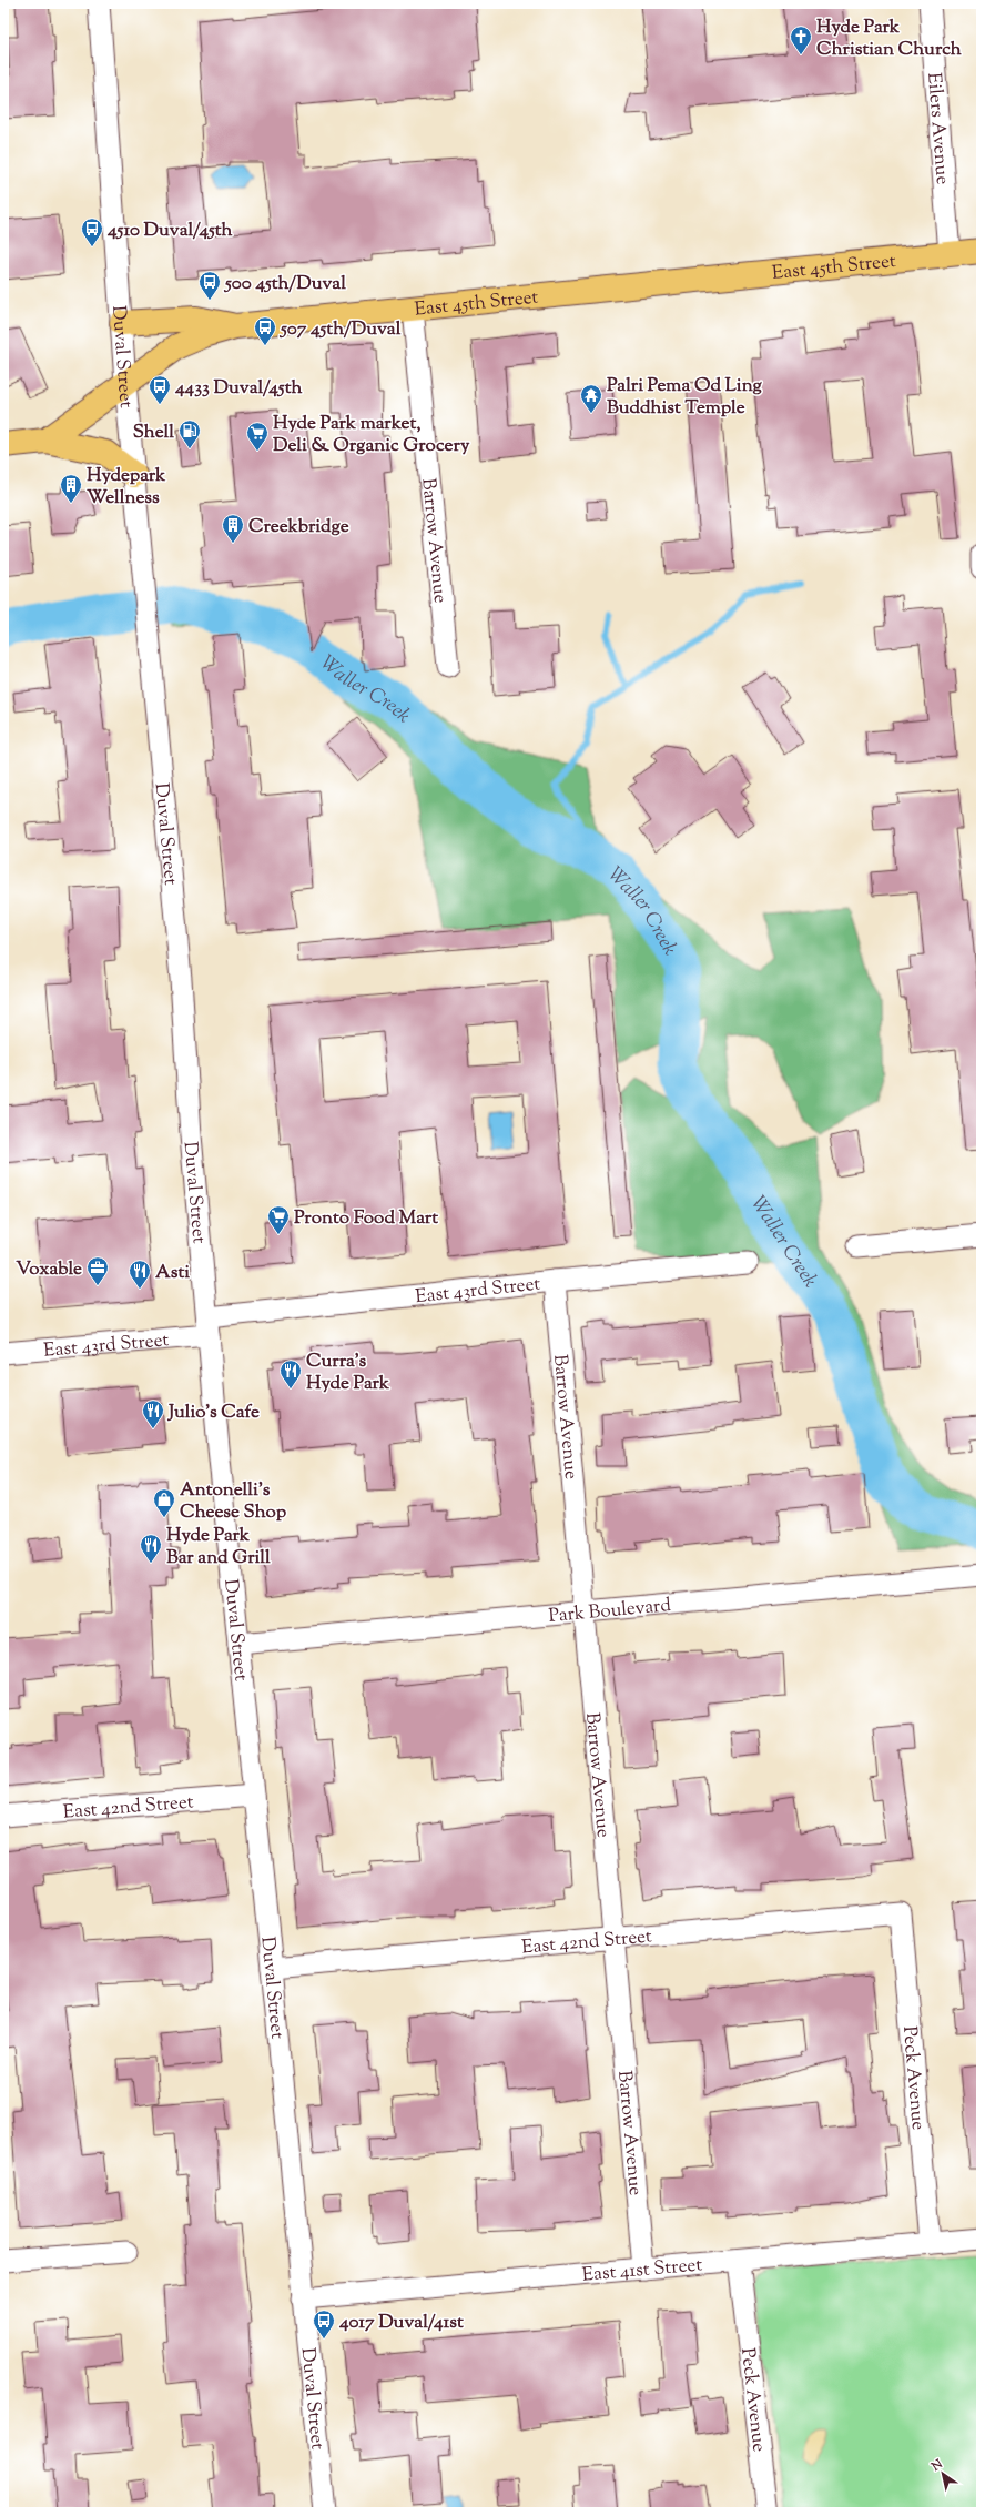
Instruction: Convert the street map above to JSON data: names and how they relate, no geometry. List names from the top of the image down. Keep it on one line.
{"streets":{"main road":["East 45th Street"],"street":["Eilers Avenue","Duval Street","Barrow Avenue","East 43rd Street","Park Boulevard","East 42nd Street","Peck Avenue","East 41st Street"]},"crossings":[["Eilers Avenue","East 45th Street"],["East 45th Street","Duval Street"],["East 45th Street","Barrow Avenue"],["Duval Street","East 43rd Street"],["Duval Street","Park Boulevard"],["Duval Street","East 42nd Street"],["Duval Street","East 41st Street"],["Barrow Avenue","East 43rd Street"],["Barrow Avenue","Park Boulevard"],["Barrow Avenue","East 42nd Street"],["Barrow Avenue","East 41st Street"],["East 42nd Street","Peck Avenue"],["Peck Avenue","East 41st Street"]],"water":["Waller Creek"],"places":{"church":["Hyde Park Christian Church"],"bus stop":["4510 Duval/45th","500 45th/Duval","507 45th/Duval","4433 Duval/45th","4017 Duval/41st"],"temple":["Palri Pema Od Ling Buddhist Temple"],"fuel station":["Shell"],"supermarket":["Hyde Park market, Deli & Organic Grocery","Pronto Food Mart"],"building":["Hydepark Wellness","Creekbridge"],"office":["Voxable"],"restaurant":["Asti","Curra's Hyde Park","Julio's Cafe","Hyde Park Bar and Grill"],"shop":["Antonelli's Cheese Shop"]},"north":"top left"}
